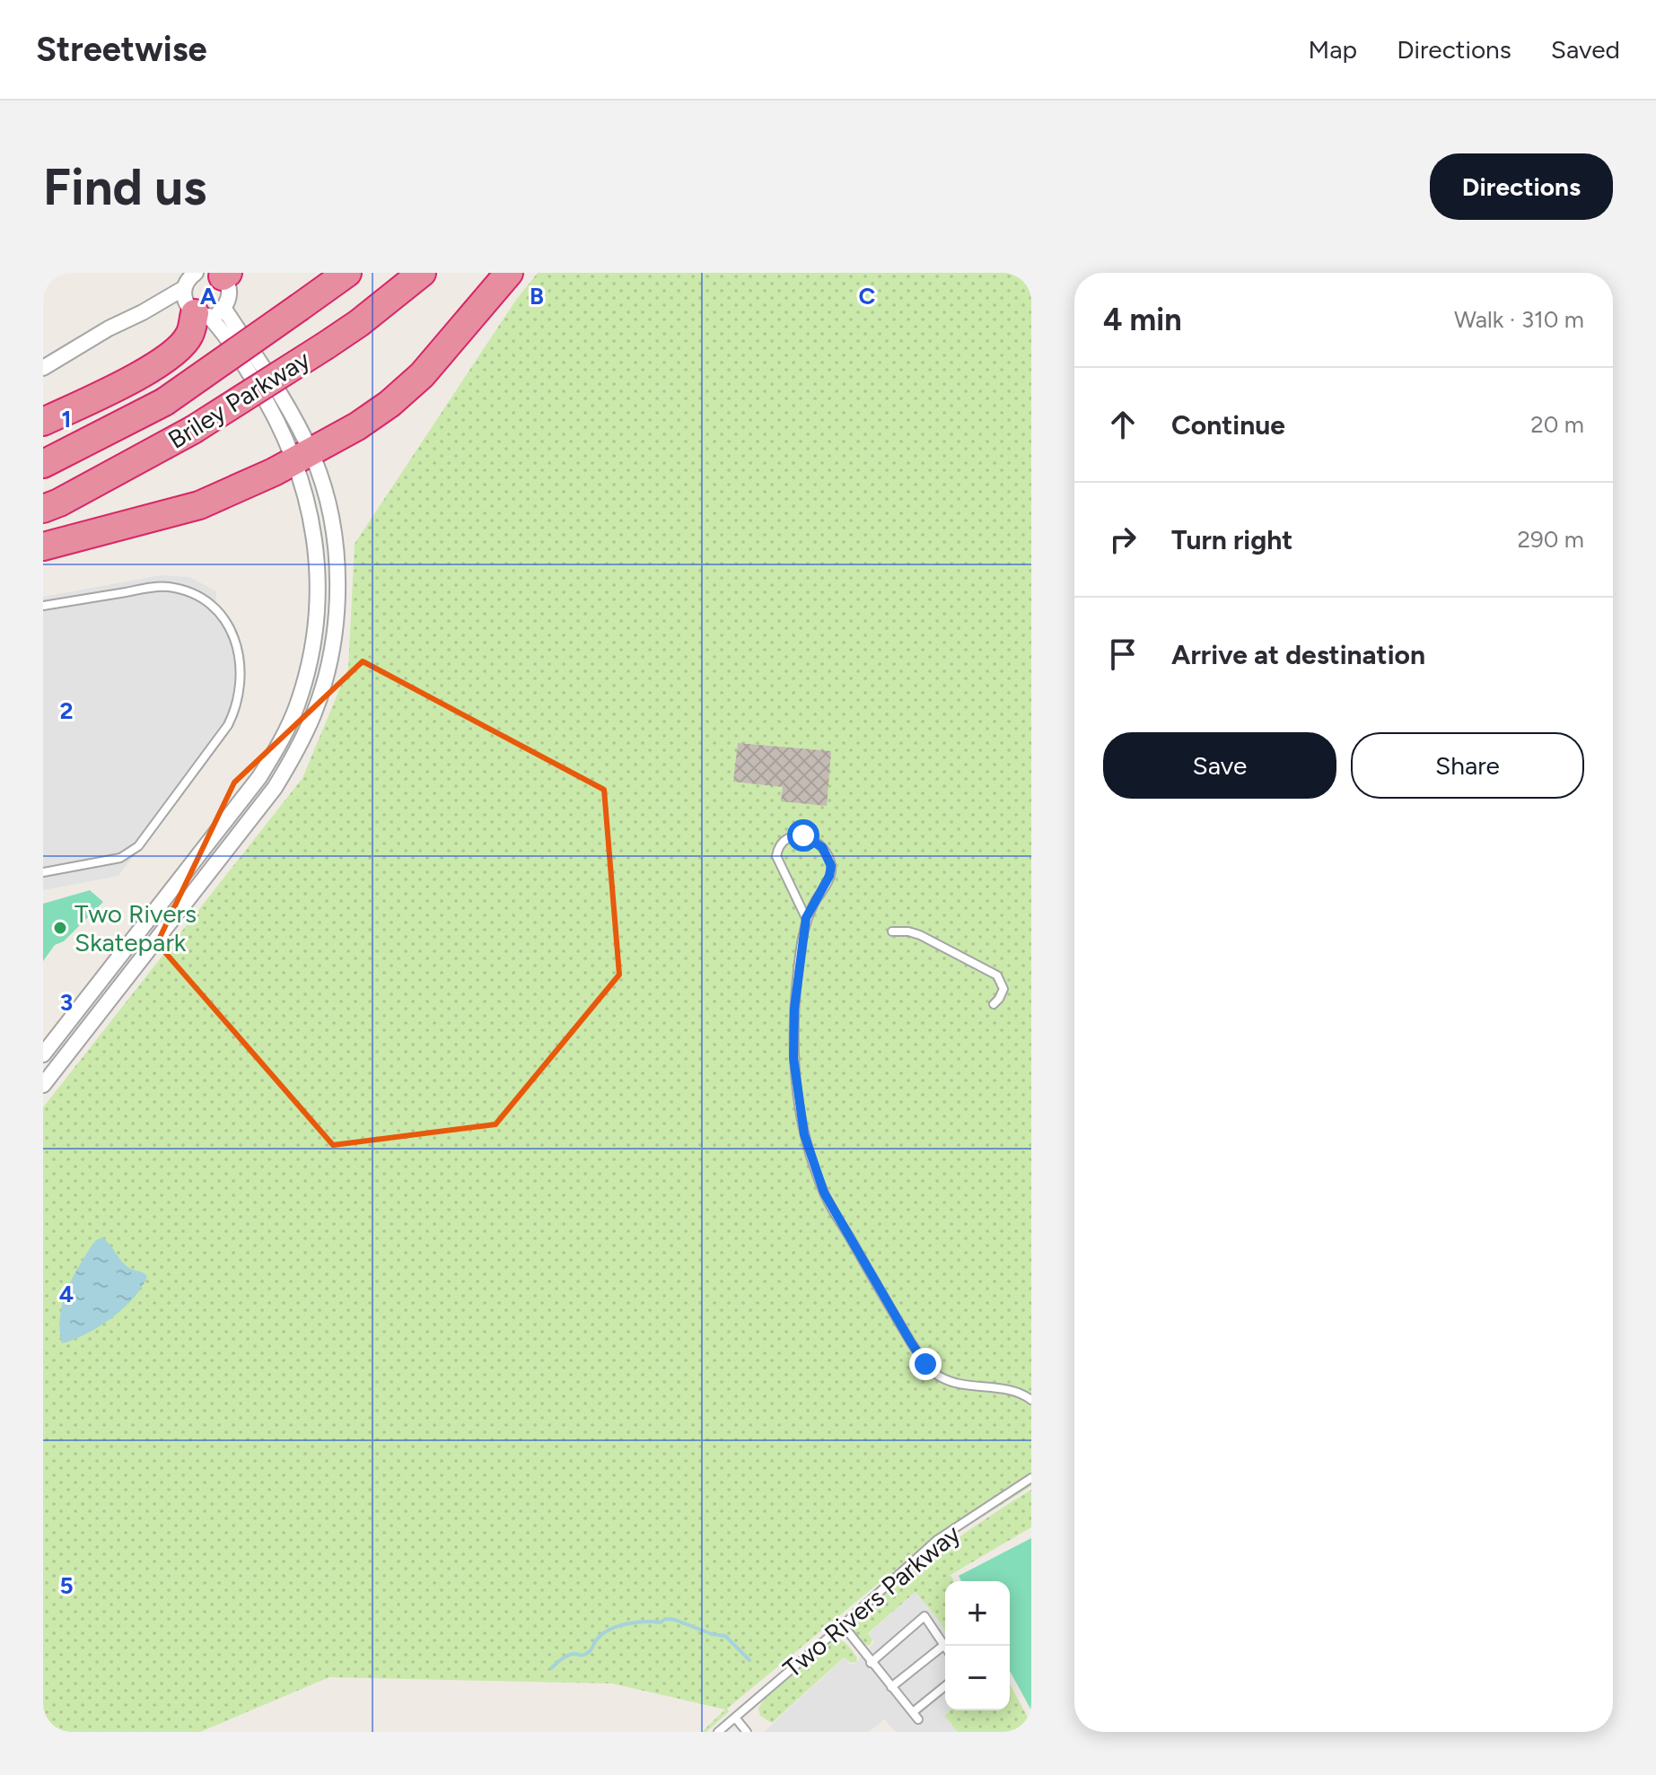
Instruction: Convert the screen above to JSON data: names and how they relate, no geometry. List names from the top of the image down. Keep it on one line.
{"streets":{"highway":["Briley Parkway"],"lane":["Two Rivers Parkway"]},"places":["Two Rivers Skatepark"],"page":{"header":"Streetwise","nav":["Map","Directions","Saved"],"buttons":["Directions",["Save","Share"]],"title":"Find us","heading":["4 min","Walk · 310 m"],"list":[["Continue","20 m"],["Turn right","290 m"],"Arrive at destination"],"map_buttons":["+","−"]},"grid":{"columns":["A","B","C"],"rows":["1","2","3","4","5"]}}
